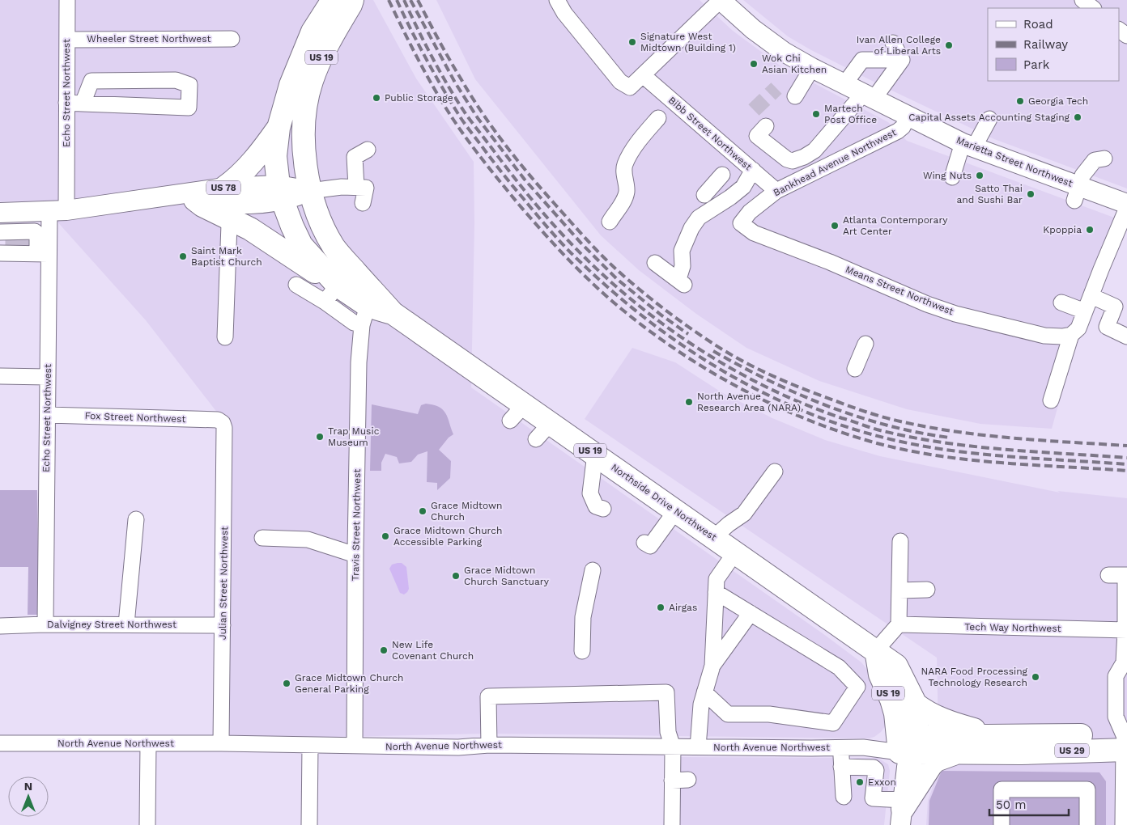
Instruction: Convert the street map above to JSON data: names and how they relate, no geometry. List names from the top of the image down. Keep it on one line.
{"streets":{"highway":["US 19","US 78","Northside Drive Northwest","North Avenue Northwest","US 29"],"main road":["Marietta Street Northwest"],"street":["Wheeler Street Northwest","Echo Street Northwest","Bibb Street Northwest","Bankhead Avenue Northwest","Means Street Northwest","Fox Street Northwest","Travis Street Northwest","Julian Street Northwest","Dalvigney Street Northwest","Tech Way Northwest"]},"crossings":[["Wheeler Street Northwest","Echo Street Northwest"],["Echo Street Northwest","US 78"],["Echo Street Northwest","Fox Street Northwest"],["Echo Street Northwest","Dalvigney Street Northwest"],["Bibb Street Northwest","Bankhead Avenue Northwest"],["Marietta Street Northwest","Bankhead Avenue Northwest"],["Bankhead Avenue Northwest","Means Street Northwest"],["US 78","Northside Drive Northwest"],["Fox Street Northwest","Julian Street Northwest"],["Northside Drive Northwest","Travis Street Northwest"],["Northside Drive Northwest","North Avenue Northwest"],["Northside Drive Northwest","US 29"],["Travis Street Northwest","North Avenue Northwest"],["Julian Street Northwest","Dalvigney Street Northwest"],["Julian Street Northwest","North Avenue Northwest"],["North Avenue Northwest","US 29"]],"places":["Signature West Midtown (Building 1)","Ivan Allen College of Liberal Arts","Wok Chi Asian Kitchen","Public Storage","Georgia Tech","Martech Post Office","Capital Assets Accounting Staging","Wing Nuts","Satto Thai and Sushi Bar","Atlanta Contemporary Art Center","Kpoppia","Saint Mark Baptist Church","North Avenue Research Area (NARA)","Trap Music Museum","Grace Midtown Church","Grace Midtown Church Accessible Parking","Grace Midtown Church Sanctuary","Airgas","New Life Covenant Church","NARA Food Processing Technology Research","Grace Midtown Church General Parking","Exxon"],"legend":["Road","Railway","Park"],"scale_bar":"50 m","north":"top"}
